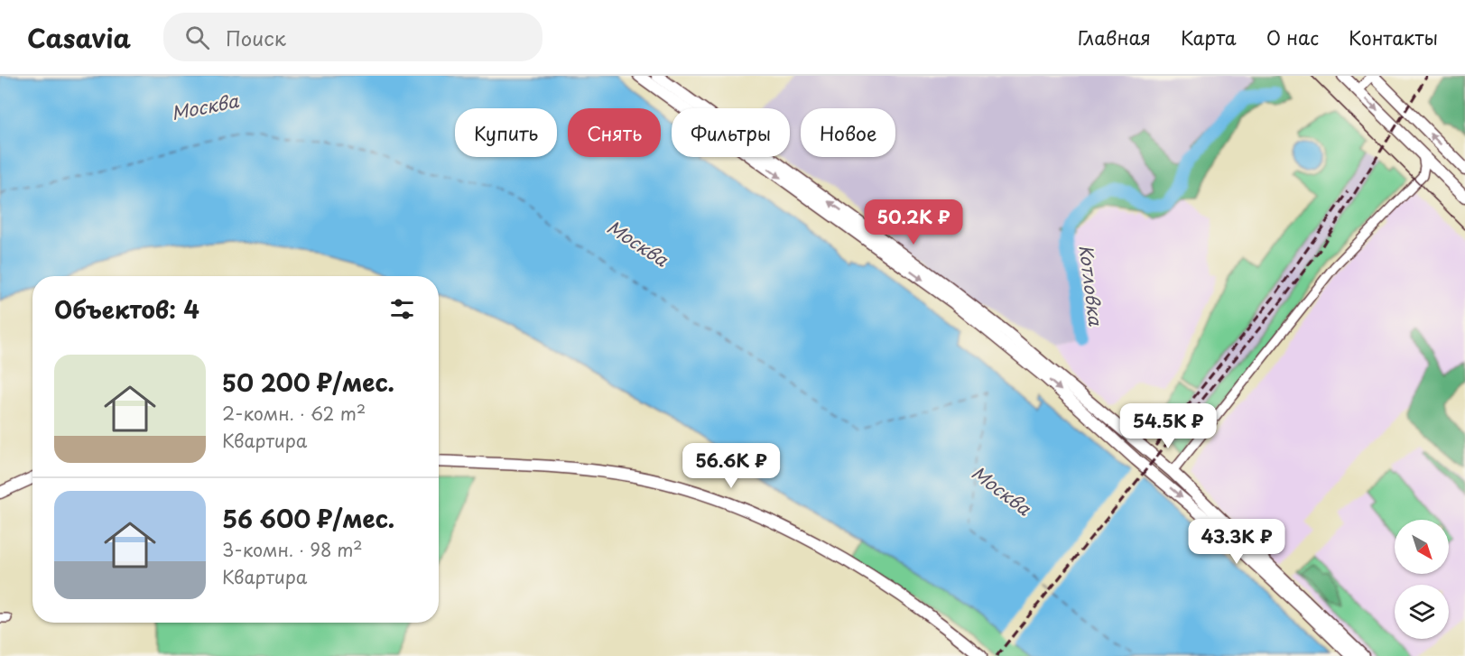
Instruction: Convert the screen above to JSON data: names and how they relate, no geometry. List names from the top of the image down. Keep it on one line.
{"water":["Москва","Котловка"],"north":"bottom right","page":{"header":"Casavia","search":"Поиск","nav":["Главная","Карта","О нас","Контакты"],"chip":["Купить","Снять","Фильтры","Новое"],"price":["50.2K ₽","54.5K ₽","56.6K ₽","43.3K ₽"],"heading":"Объектов: 4","list":[{"name":"50 200 ₽/мес.","note":"2-комн. · 62 m² · Квартира"},{"name":"56 600 ₽/мес.","note":"3-комн. · 98 m² · Квартира"}]}}
